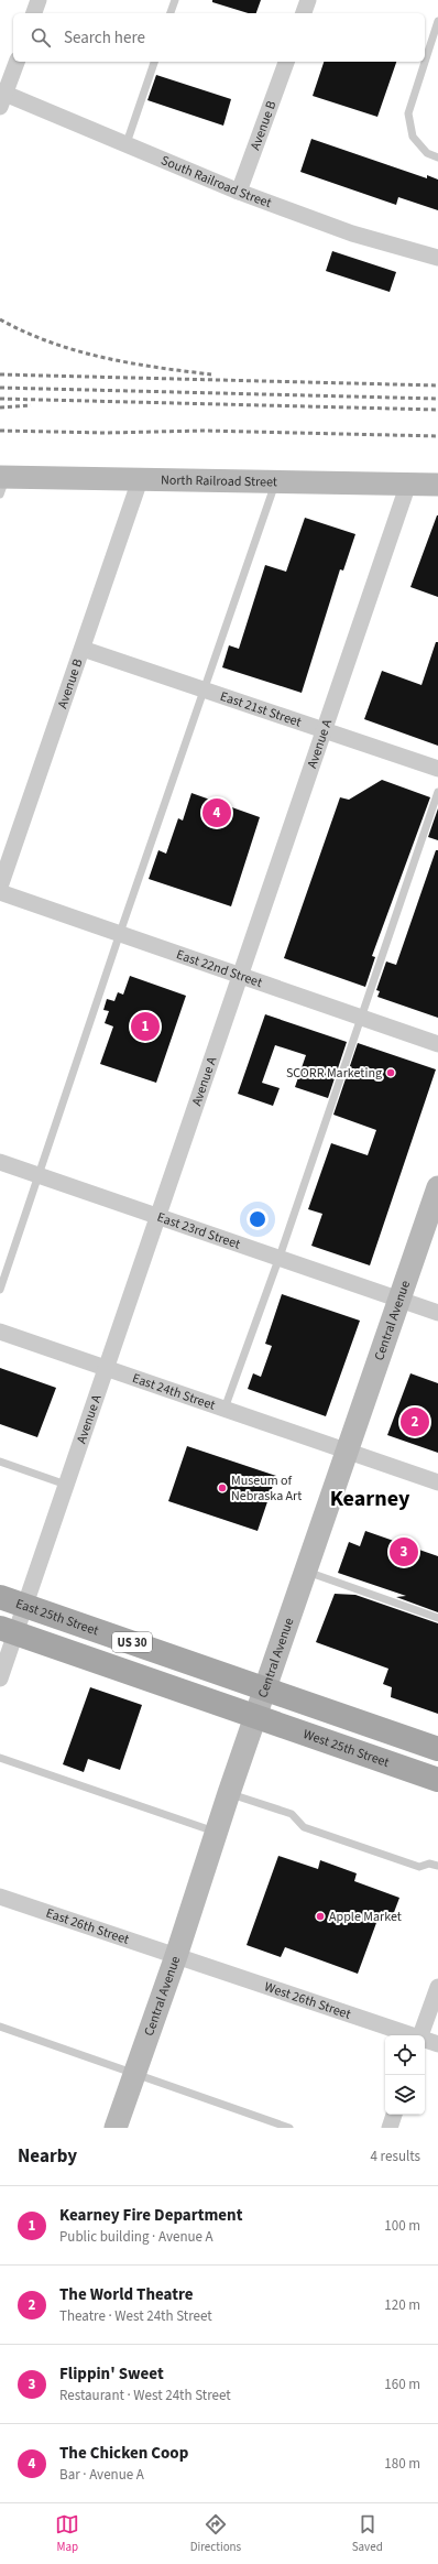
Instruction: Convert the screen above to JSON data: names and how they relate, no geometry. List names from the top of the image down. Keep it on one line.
{"streets":{"main road":["East 25th Street","US 30","West 25th Street"],"street":["Avenue B","South Railroad Street","North Railroad Street","East 21st Street","Avenue A","East 22nd Street","East 23rd Street","Central Avenue","East 24th Street","East 26th Street","West 26th Street"]},"crossings":[["Avenue B","South Railroad Street"],["Avenue B","North Railroad Street"],["Avenue B","East 21st Street"],["North Railroad Street","Avenue A"],["East 21st Street","Avenue A"],["Avenue A","East 22nd Street"],["Avenue A","East 23rd Street"],["Avenue A","East 24th Street"],["Avenue A","East 25th Street"],["Avenue A","US 30"],["East 23rd Street","Central Avenue"],["Central Avenue","East 24th Street"],["Central Avenue","East 25th Street"],["Central Avenue","US 30"],["Central Avenue","West 25th Street"],["Central Avenue","East 26th Street"],["Central Avenue","West 26th Street"],["East 25th Street","US 30"],["US 30","West 25th Street"],["East 26th Street","West 26th Street"]],"districts":["Kearney"],"places":["SCORR Marketing","Museum of Nebraska Art","Apple Market"],"page":{"search":"Search here","pins":["4","1","2","3"],"heading":["Nearby","4 results"],"list":[{"mark":"1","name":"Kearney Fire Department","note":"Public building · Avenue A","value":"100 m"},{"mark":"2","name":"The World Theatre","note":"Theatre · West 24th Street","value":"120 m"},{"mark":"3","name":"Flippin' Sweet","note":"Restaurant · West 24th Street","value":"160 m"},{"mark":"4","name":"The Chicken Coop","note":"Bar · Avenue A","value":"180 m"}],"nav":["Map","Directions","Saved"]}}
